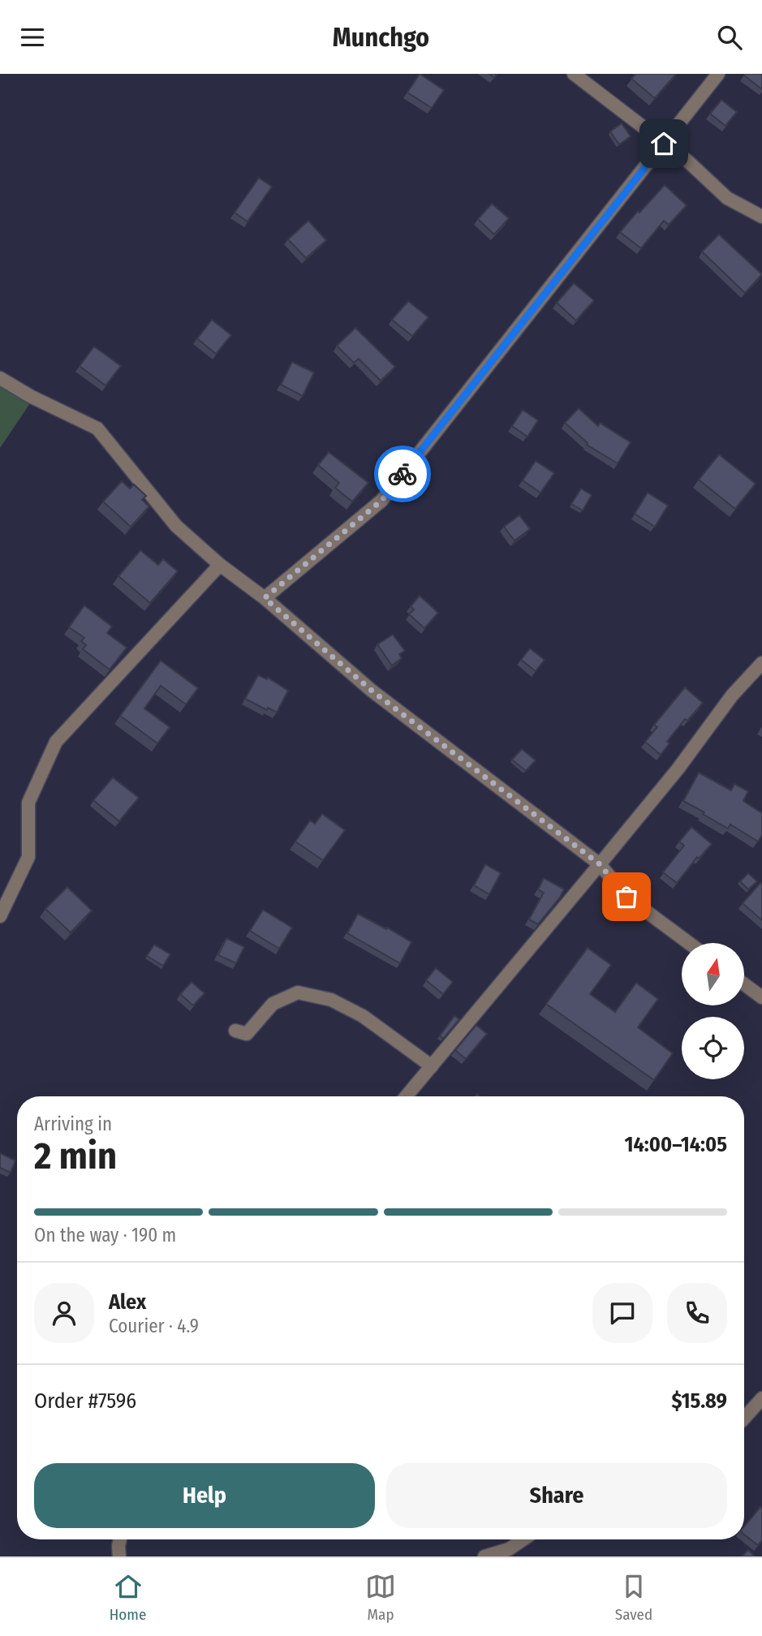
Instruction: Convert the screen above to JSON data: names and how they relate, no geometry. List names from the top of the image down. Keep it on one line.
{"north":"top","page":{"header":"Munchgo","heading":["2 min","Arriving in","14:00–14:05"],"panel":["Alex","Courier · 4.9","Order #7596","$15.89"],"bar":"On the way · 190 m","buttons":["Help","Share"],"tabs":["Home","Map","Saved"]}}
